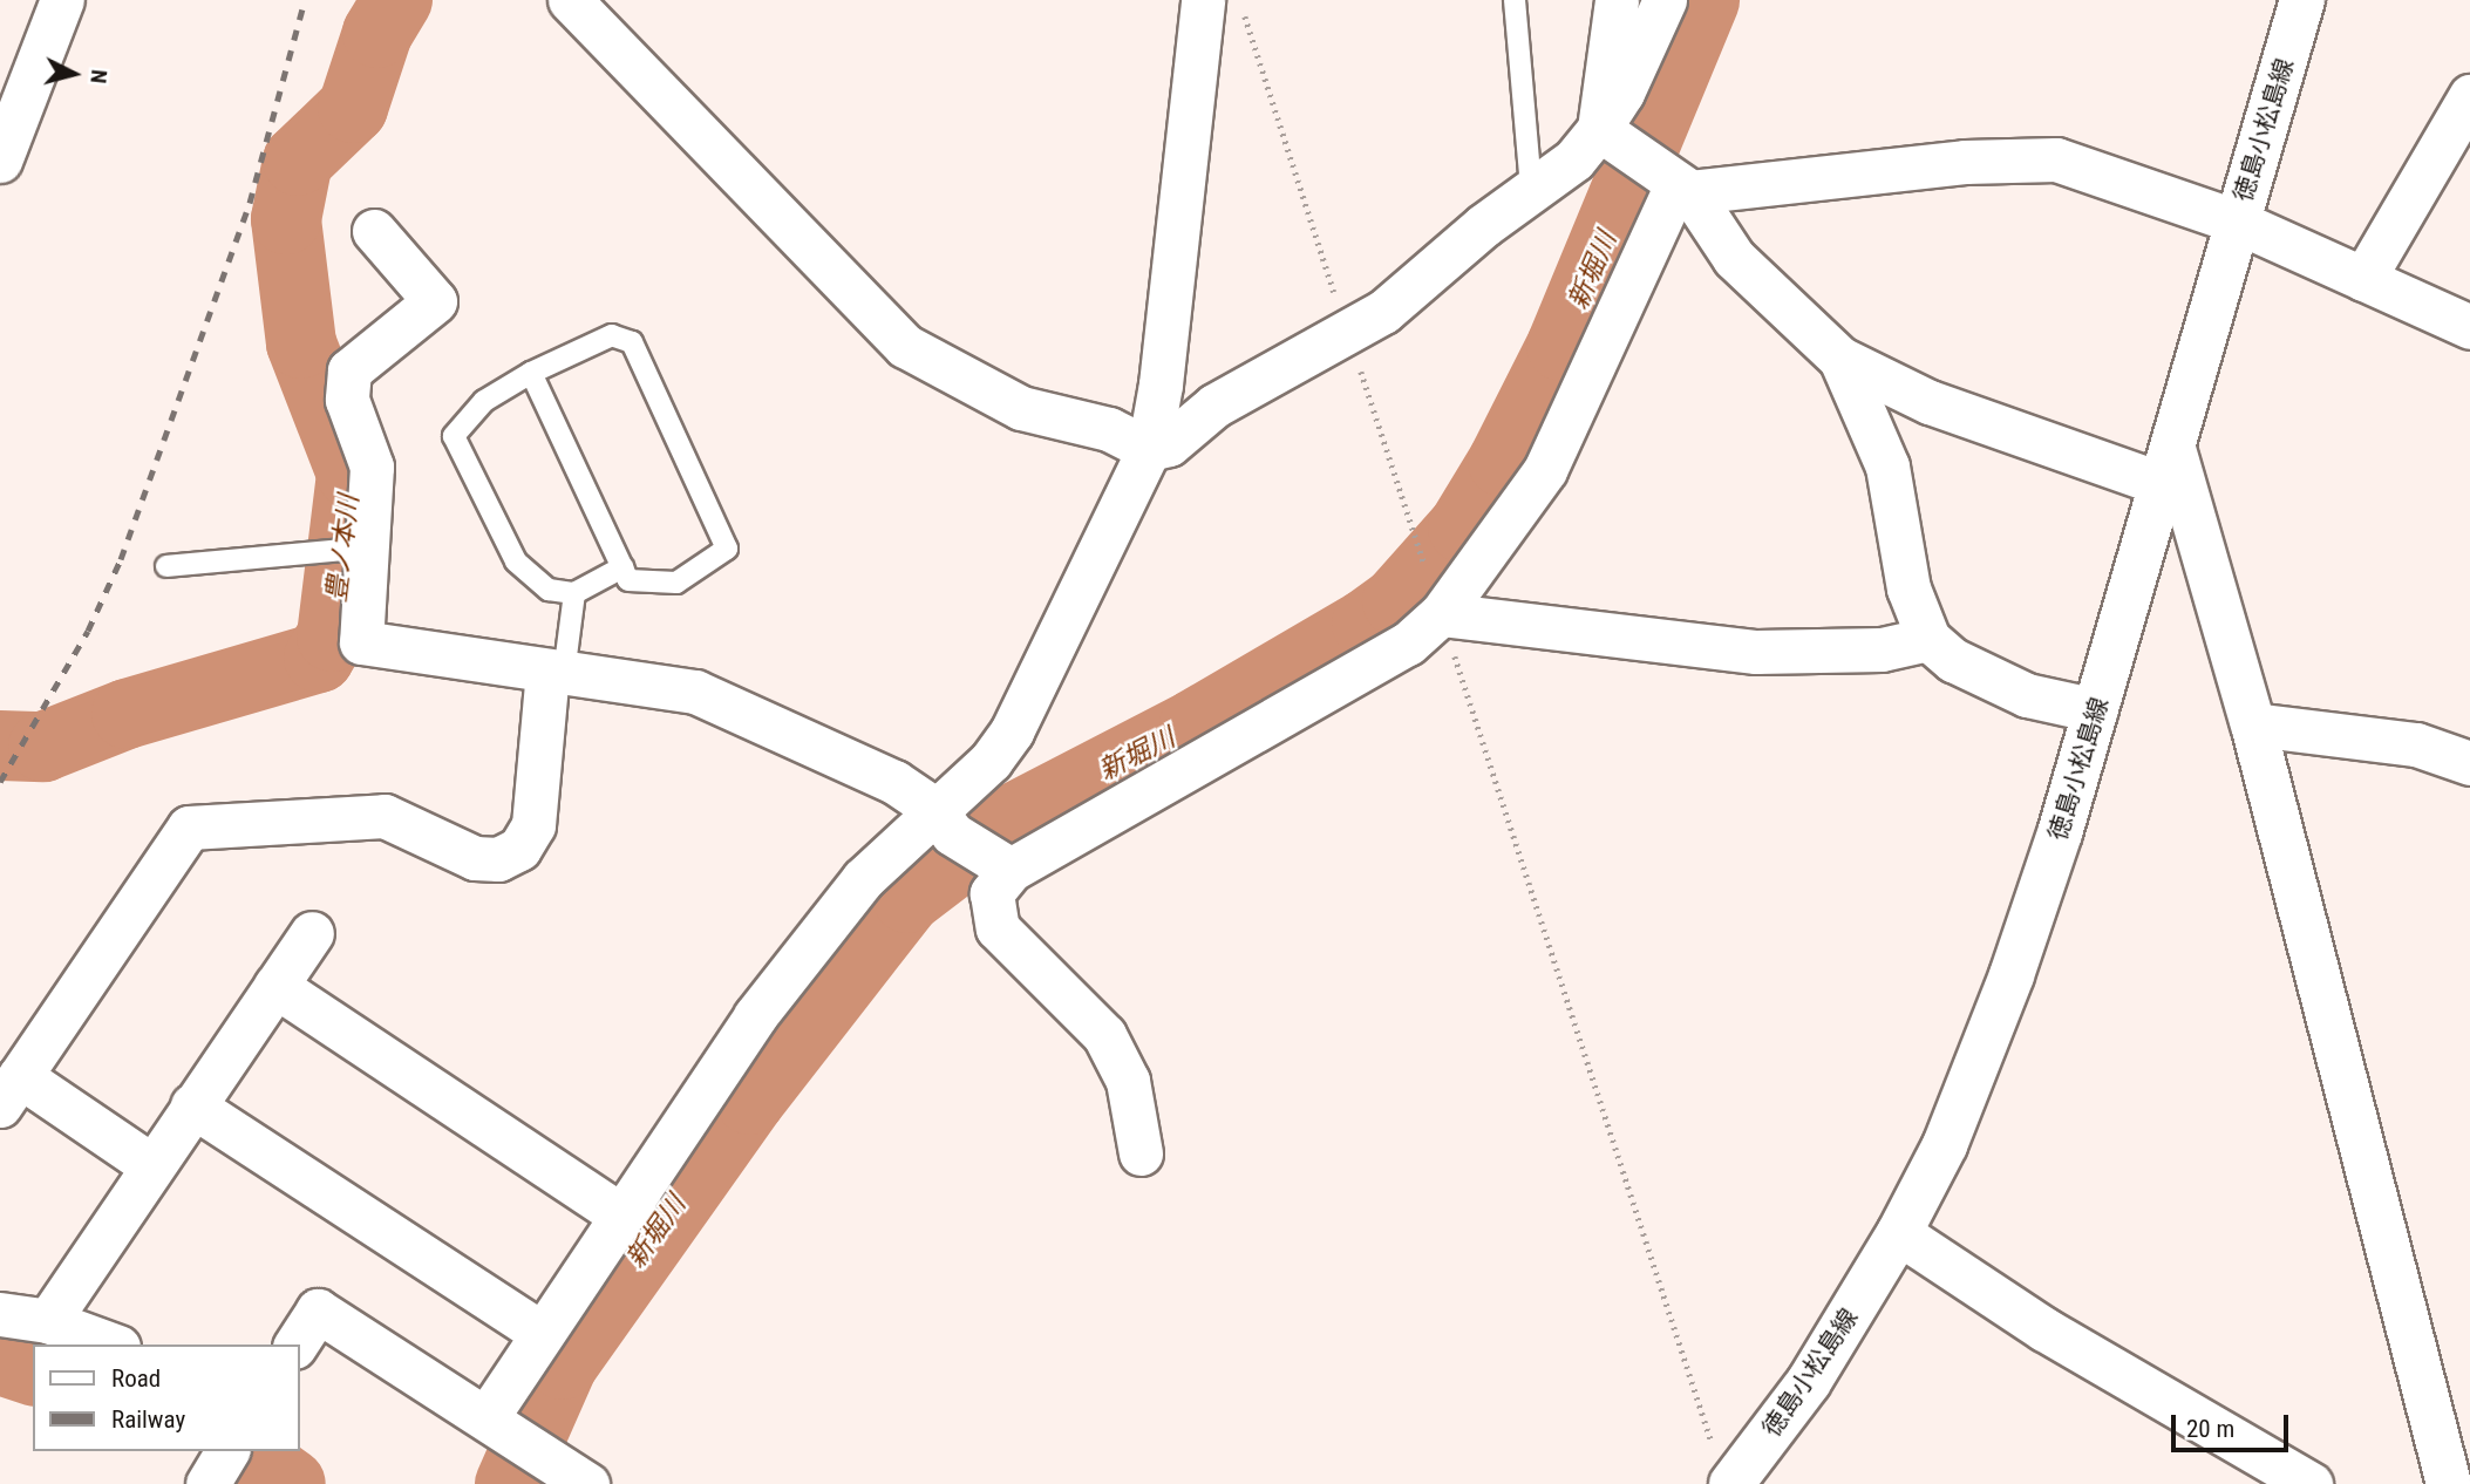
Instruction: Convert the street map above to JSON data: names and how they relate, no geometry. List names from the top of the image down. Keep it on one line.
{"streets":{"main road":["徳島小松島線"]},"water":["新堀川","豊ノ本川"],"legend":["Road","Railway"],"scale_bar":"20 m","north":"right"}
